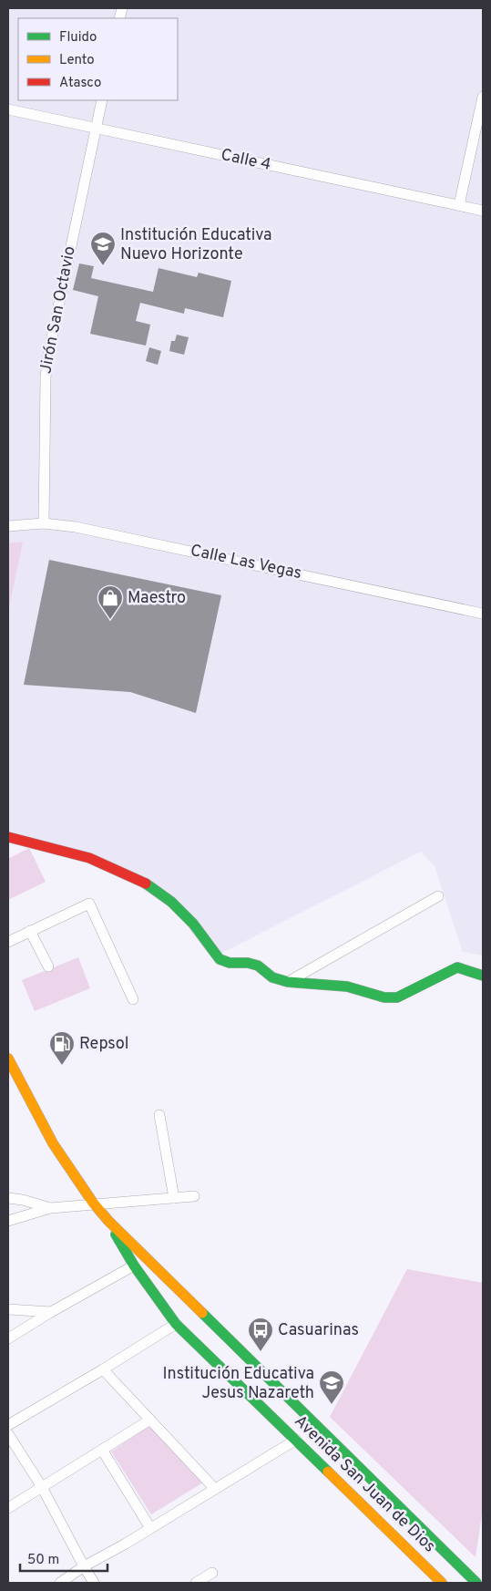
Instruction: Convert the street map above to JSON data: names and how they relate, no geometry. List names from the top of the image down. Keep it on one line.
{"streets":{"main road":["Avenida San Juan de Dios"],"street":["Calle 4","Jirón San Octavio","Calle Las Vegas"]},"crossings":[["Calle 4","Jirón San Octavio"],["Jirón San Octavio","Calle Las Vegas"]],"places":{"school or university":["Institución Educativa Nuevo Horizonte","Institución Educativa Jesus Nazareth"],"shop":["Maestro"],"fuel station":["Repsol"],"bus stop":["Casuarinas"]},"legend":["Fluido","Lento","Atasco"],"scale_bar":"50 m"}
